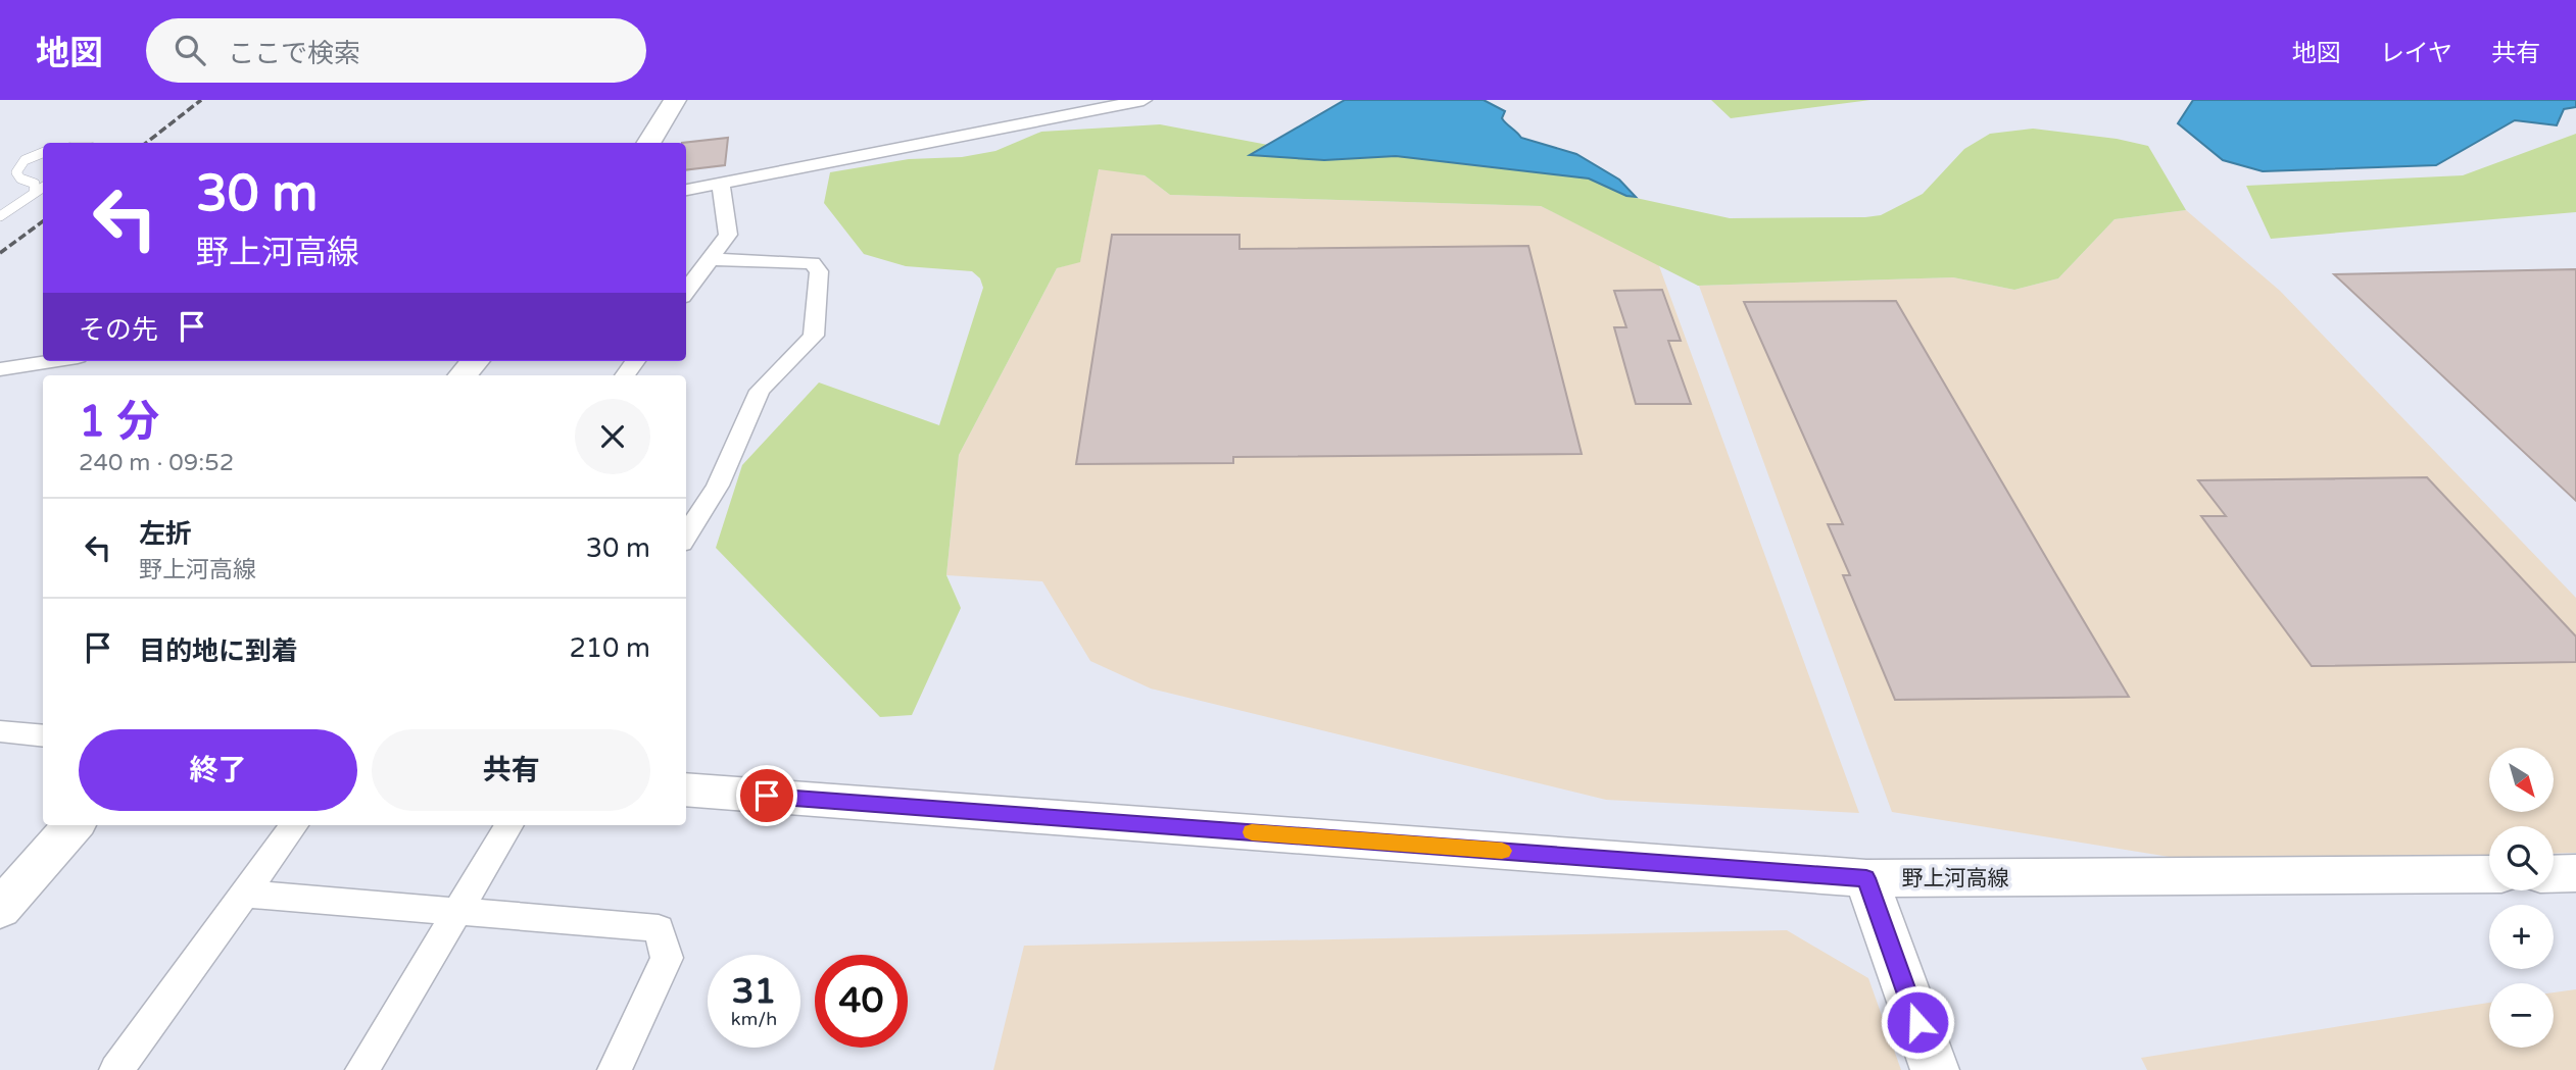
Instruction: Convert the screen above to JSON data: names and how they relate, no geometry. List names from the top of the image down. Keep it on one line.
{"streets":{"main road":["野上河高線"]},"north":"bottom right","page":{"header":"地図","search":"ここで検索","nav":["地図","レイヤ","共有"],"turn":["30 m","野上河高線"],"then":"その先","heading":["1 分","240 m · 09:52"],"list":[{"name":"左折","note":"野上河高線","value":"30 m"},{"name":"目的地に到着","value":"210 m"}],"buttons":["終了","共有"],"map_buttons":["+","−"],"speed":"31 km/h","limit":"40"}}
